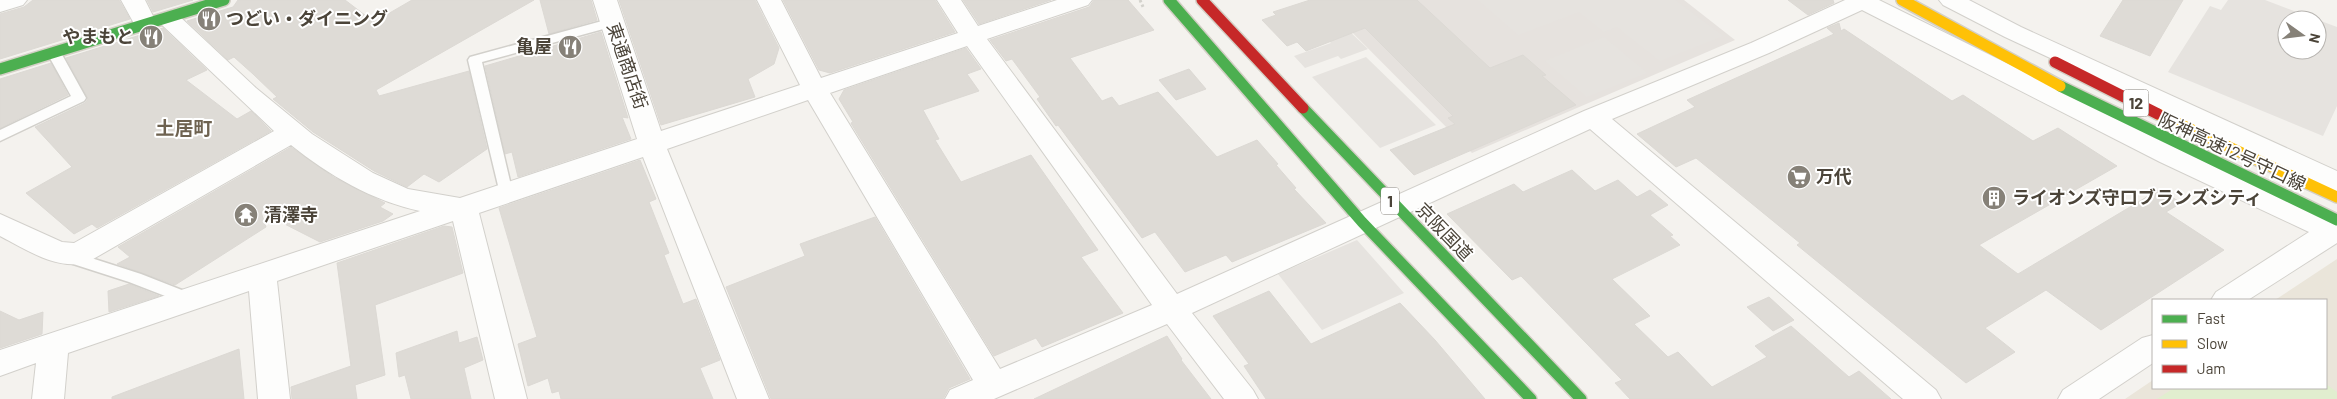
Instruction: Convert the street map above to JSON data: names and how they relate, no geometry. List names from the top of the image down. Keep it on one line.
{"streets":{"main road":["12","阪神高速12号守口線","1","京阪国道"],"street":["東通商店街"]},"districts":["土居町"],"places":{"restaurant":["つどい・ダイニング","やまもと","亀屋"],"supermarket":["万代"],"building":["ライオンズ守口ブランズシティ"],"temple":["清澤寺"]},"legend":["Fast","Slow","Jam"],"north":"right"}
